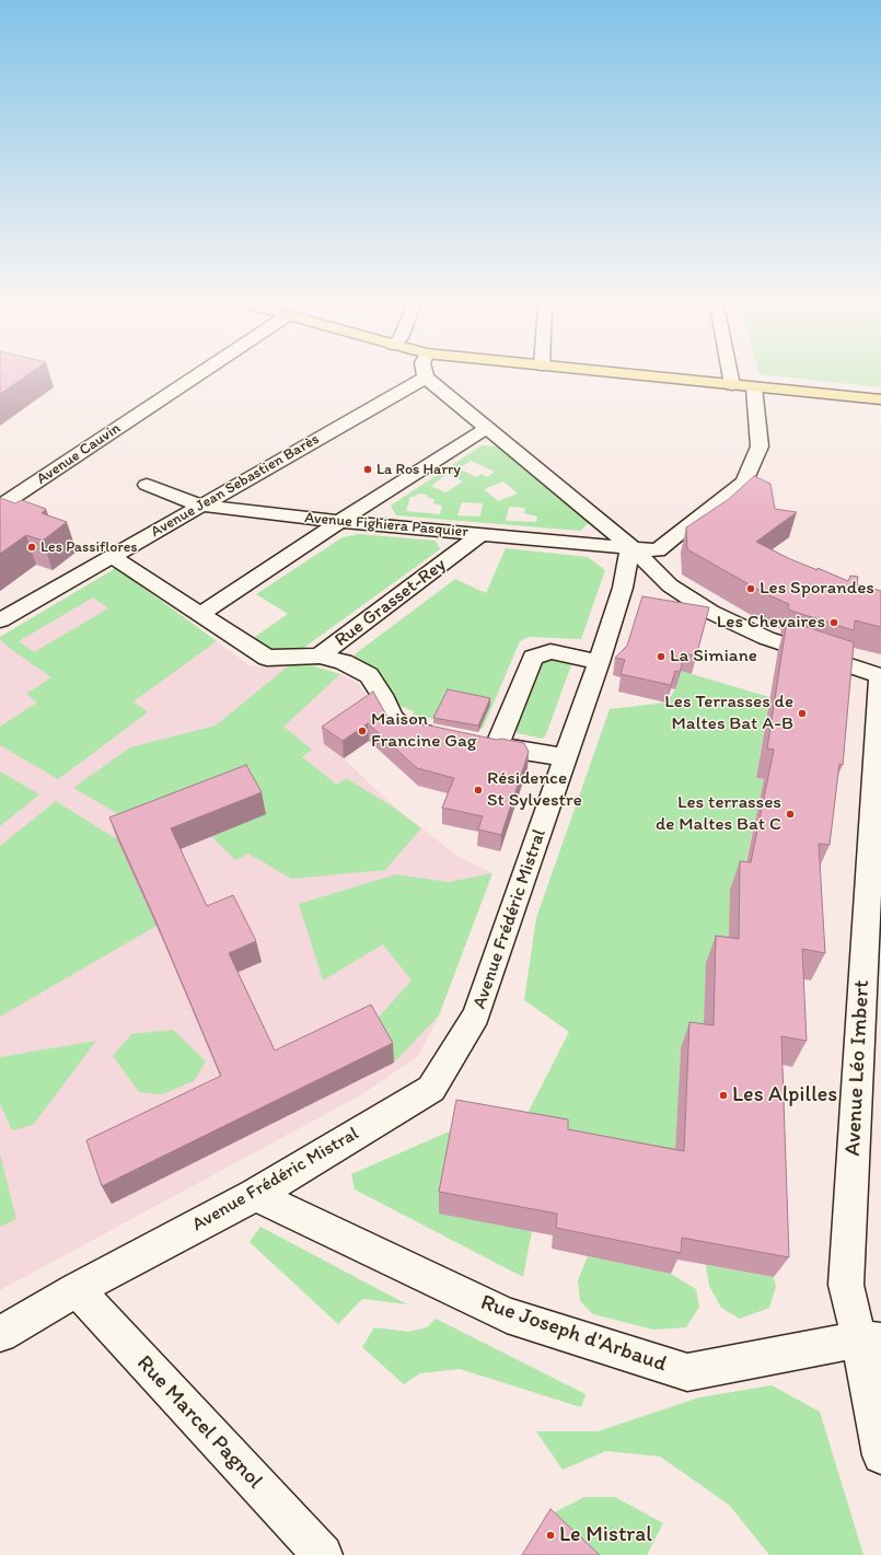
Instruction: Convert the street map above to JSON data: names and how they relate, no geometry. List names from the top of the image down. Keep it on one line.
{"streets":{"street":["Avenue Cauvin","Avenue Jean Sebastien Barès","Avenue Fighiera Pasquier","Rue Grasset-Rey","Avenue Frédéric Mistral","Avenue Léo Imbert","Rue Joseph d'Arbaud","Rue Marcel Pagnol"]},"crossings":[["Avenue Jean Sebastien Barès","Avenue Fighiera Pasquier"],["Avenue Fighiera Pasquier","Rue Grasset-Rey"],["Avenue Fighiera Pasquier","Avenue Frédéric Mistral"],["Avenue Frédéric Mistral","Rue Joseph d'Arbaud"],["Avenue Frédéric Mistral","Rue Marcel Pagnol"],["Avenue Léo Imbert","Rue Joseph d'Arbaud"]],"places":["La Ros Harry","Les Passiflores","Les Sporandes","Les Chevaires","La Simiane","Les Terrasses de Maltes Bat A-B","Maison Francine Gag","Résidence St Sylvestre","Les terrasses de Maltes Bat C","Les Alpilles","Le Mistral"]}
